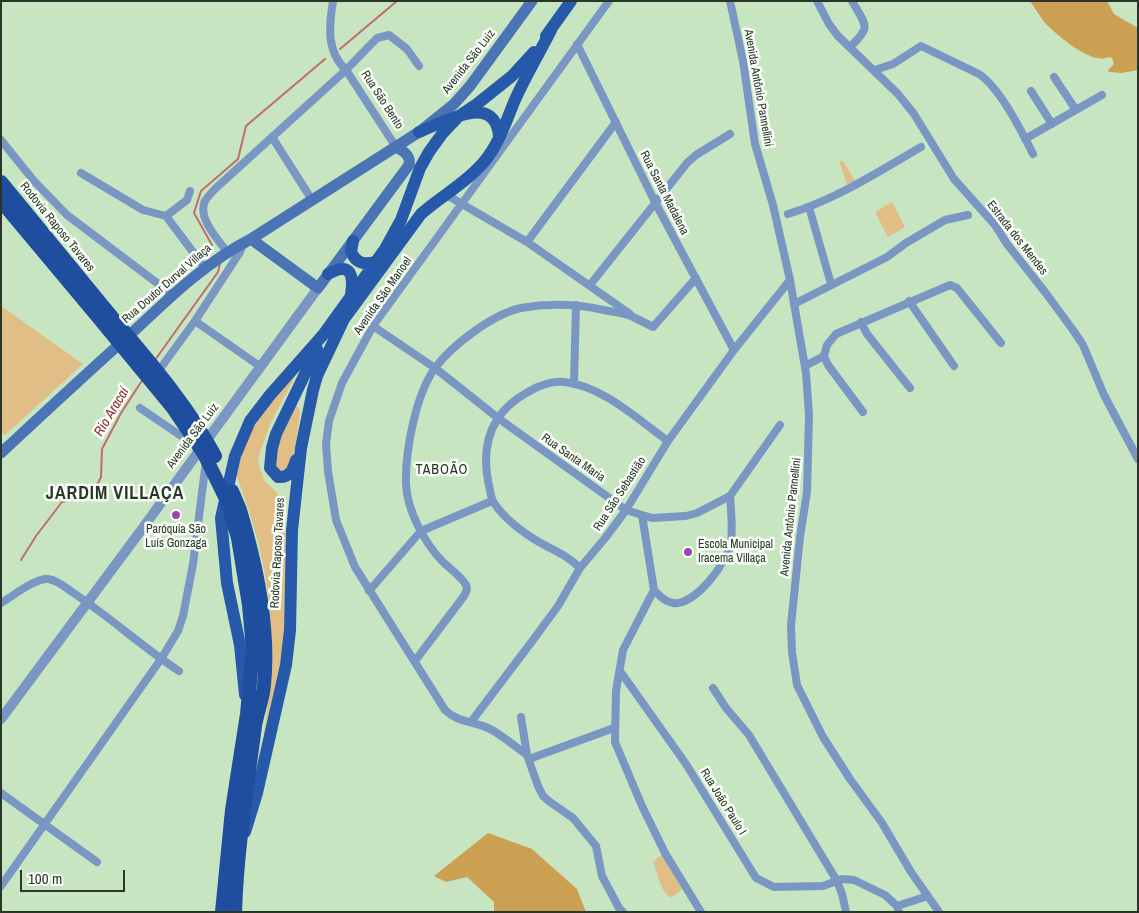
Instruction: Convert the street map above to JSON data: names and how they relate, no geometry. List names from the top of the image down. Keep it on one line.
{"streets":{"highway":["Rodovia Raposo Tavares"],"main road":["Avenida São Luiz","Rua São Bento","Rua Doutor Durval Villaça"],"street":["Avenida Antônio Pannellini","Rua Santa Madalena","Estrada dos Mendes","Avenida São Manoel","Rua Santa Maria","Rua São Sebastião","Rua João Paulo I"]},"crossings":[["Avenida São Luiz","Rua São Bento"],["Avenida São Luiz","Rua Doutor Durval Villaça"],["Avenida Antônio Pannellini","Rua São Sebastião"],["Rua São Bento","Rua Doutor Durval Villaça"],["Rua Santa Madalena","Avenida São Manoel"],["Rua Santa Madalena","Rua São Sebastião"],["Avenida São Manoel","Rua Santa Maria"],["Avenida São Manoel","Rua São Sebastião"],["Rua Santa Maria","Rua São Sebastião"]],"districts":["TABOÃO","JARDIM VILLAÇA"],"water":["Rio Aracaí"],"places":["Paróquia São Luís Gonzaga","Escola Municipal Iracema Villaça"],"scale_bar":"100 m"}
